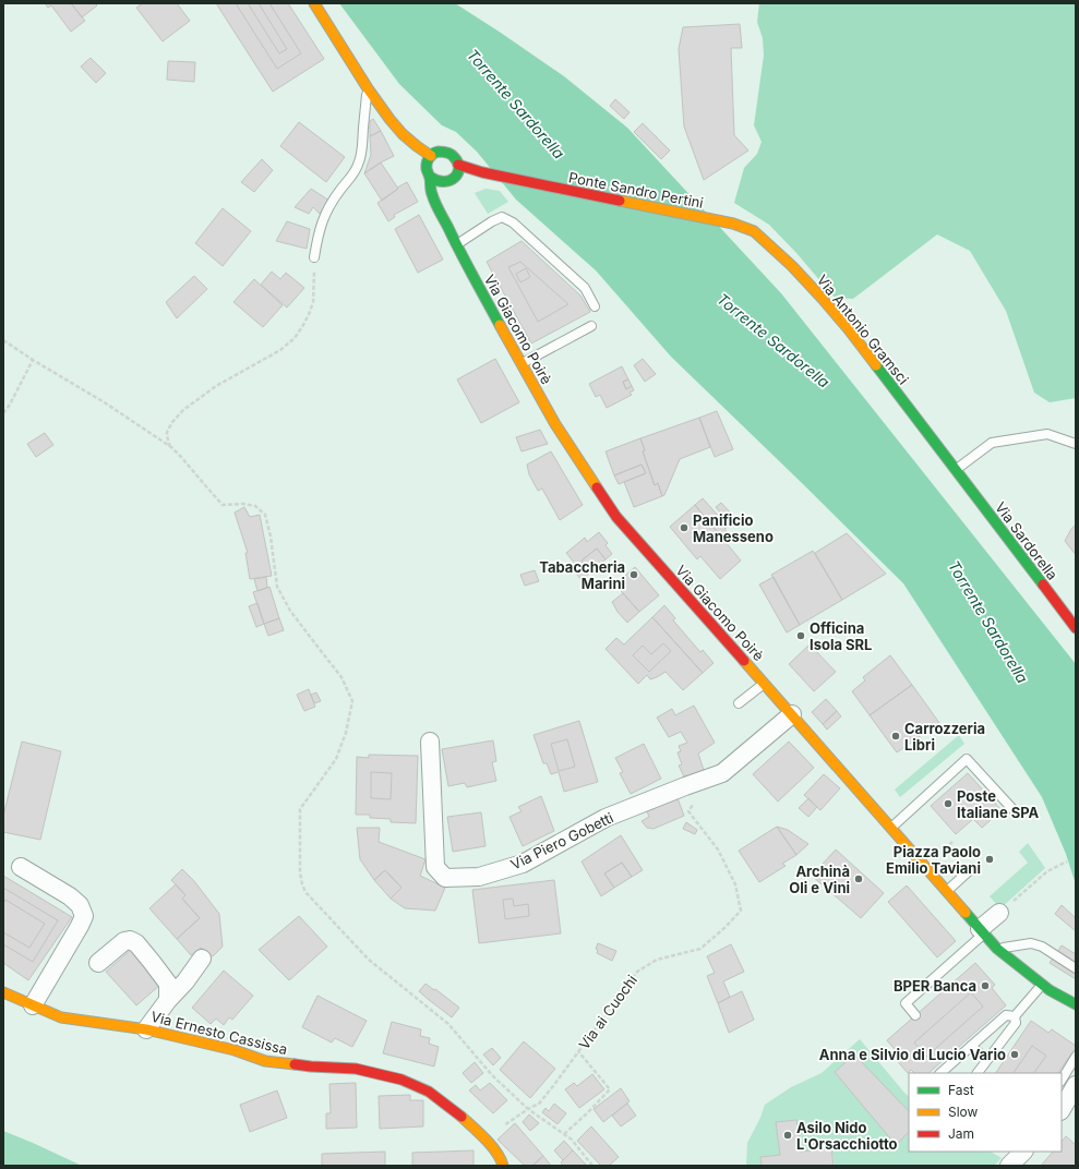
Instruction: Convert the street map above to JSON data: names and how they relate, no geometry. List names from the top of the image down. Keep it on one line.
{"streets":{"street":["Ponte Sandro Pertini","Via Giacomo Poirè","Via Antonio Gramsci","Via Sardorella","Via Piero Gobetti","Via Ernesto Cassissa"],"path":["Via ai Cuochi"]},"crossings":[["Ponte Sandro Pertini","Via Giacomo Poirè"],["Ponte Sandro Pertini","Via Antonio Gramsci"],["Via Giacomo Poirè","Via Piero Gobetti"],["Via Antonio Gramsci","Via Sardorella"],["Via ai Cuochi","Via Ernesto Cassissa"]],"water":["Torrente Sardorella"],"places":["Panificio Manesseno","Tabaccheria Marini","Officina Isola SRL","Carrozzeria Libri","Poste Italiane SPA","Piazza Paolo Emilio Taviani","Archinà Oli e Vini","BPER Banca","Anna e Silvio di Lucio Vario","Asilo Nido L'Orsacchiotto"],"legend":["Fast","Slow","Jam"]}
